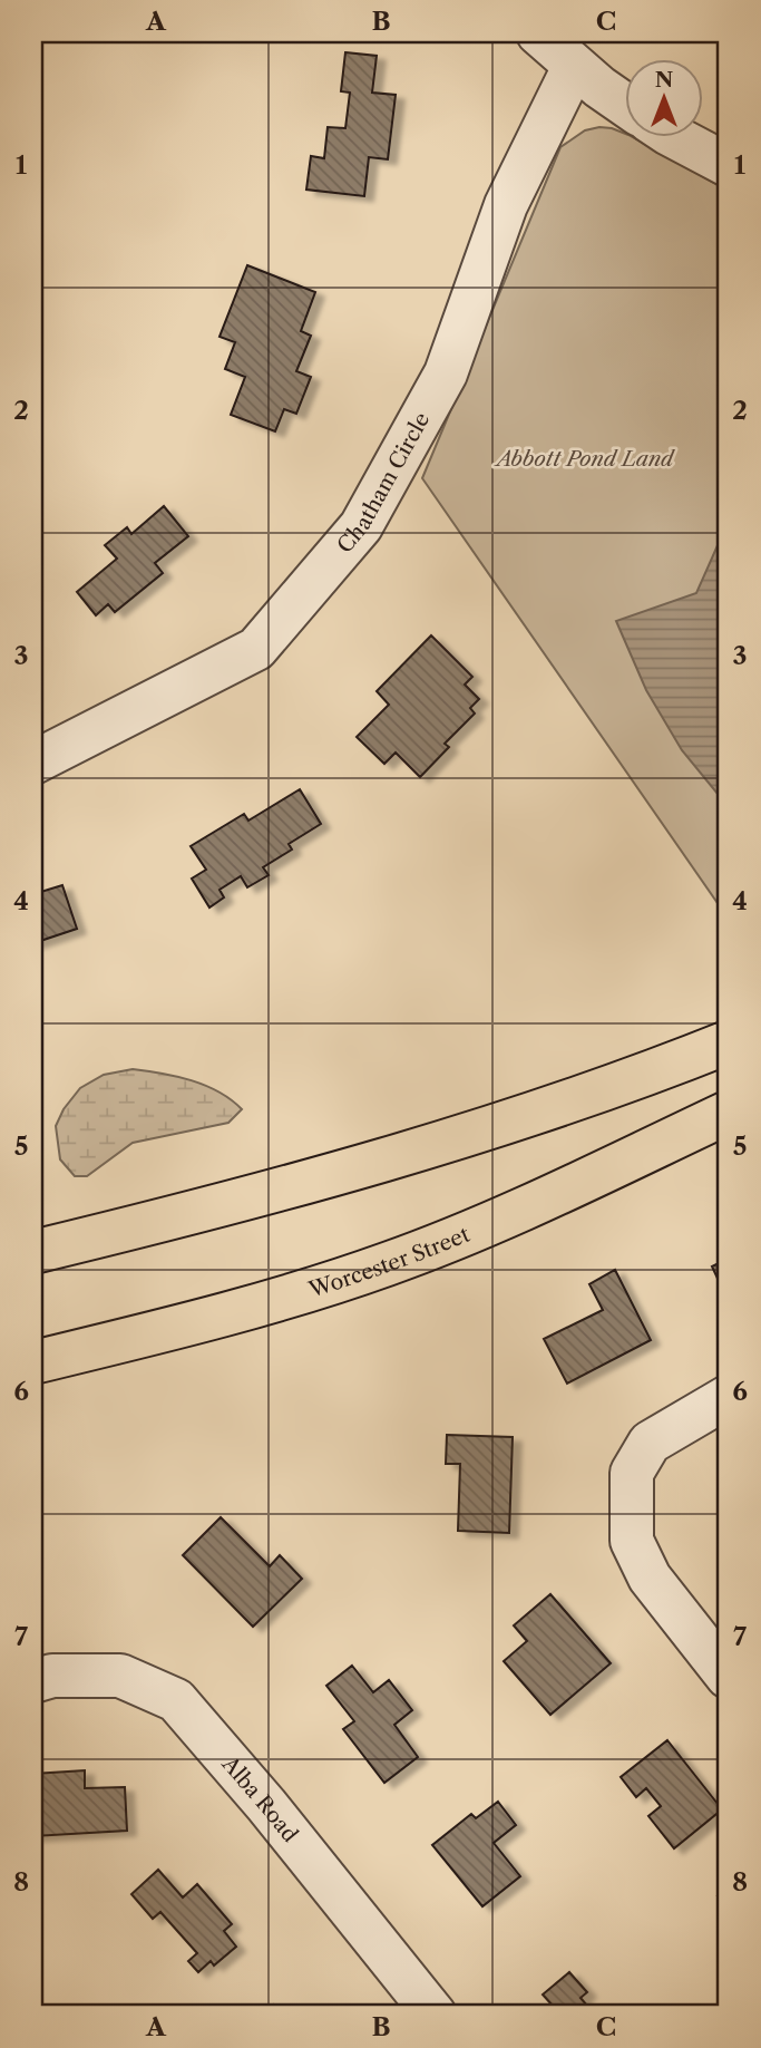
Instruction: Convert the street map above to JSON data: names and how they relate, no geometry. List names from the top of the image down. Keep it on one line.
{"streets":{"highway":["Worcester Street"],"street":["Chatham Circle","Alba Road"]},"parks":["Abbott Pond Land"],"north":"top","grid":{"columns":["A","B","C"],"rows":["1","2","3","4","5","6","7","8"]}}
